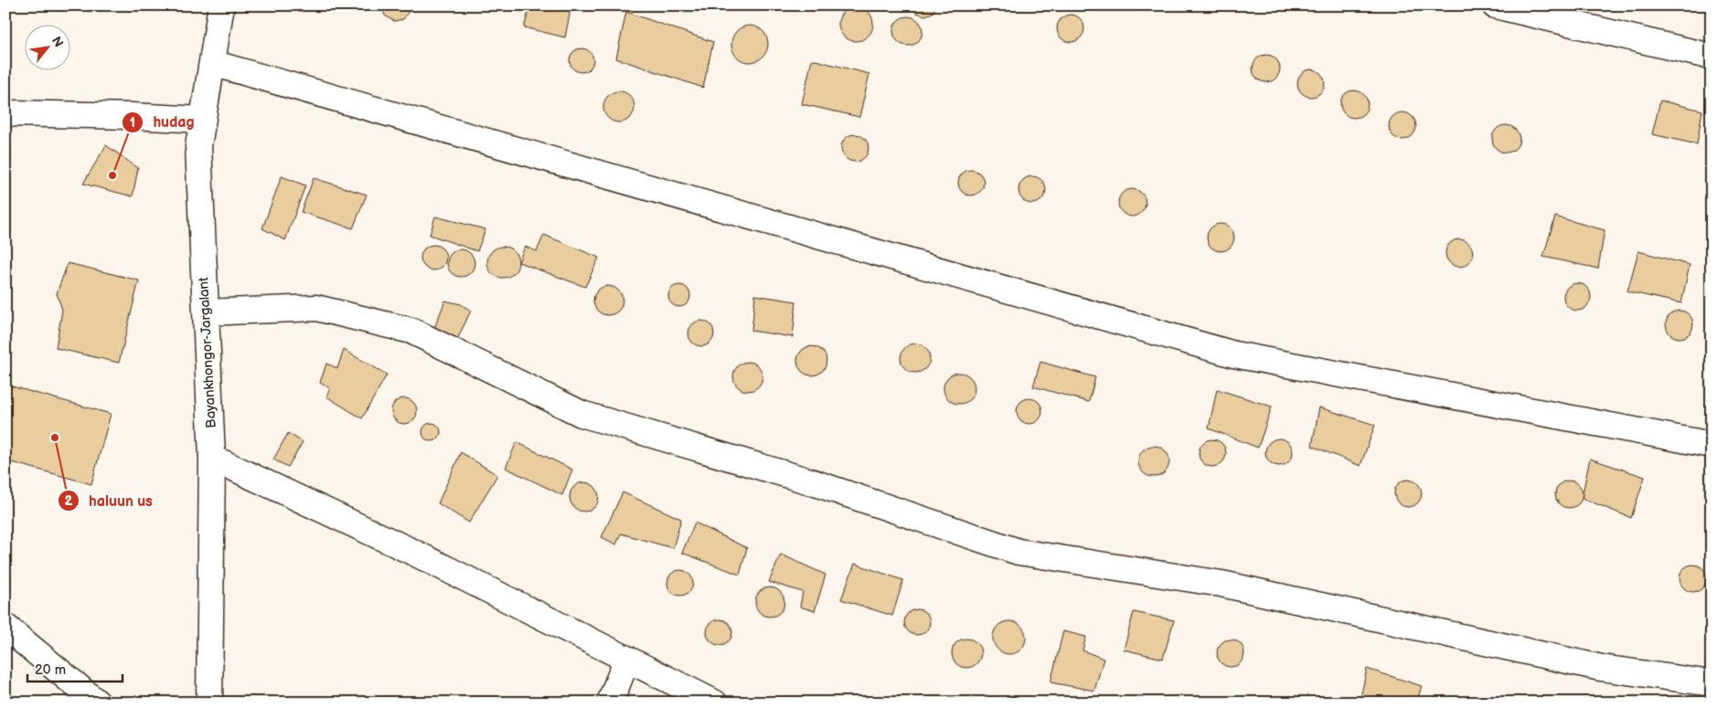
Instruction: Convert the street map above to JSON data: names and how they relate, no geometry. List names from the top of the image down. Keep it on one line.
{"streets":{"street":["Bayankhongor-Jargalant"]},"places":["hudag","haluun us"],"scale_bar":"20 m","north":"top right"}
